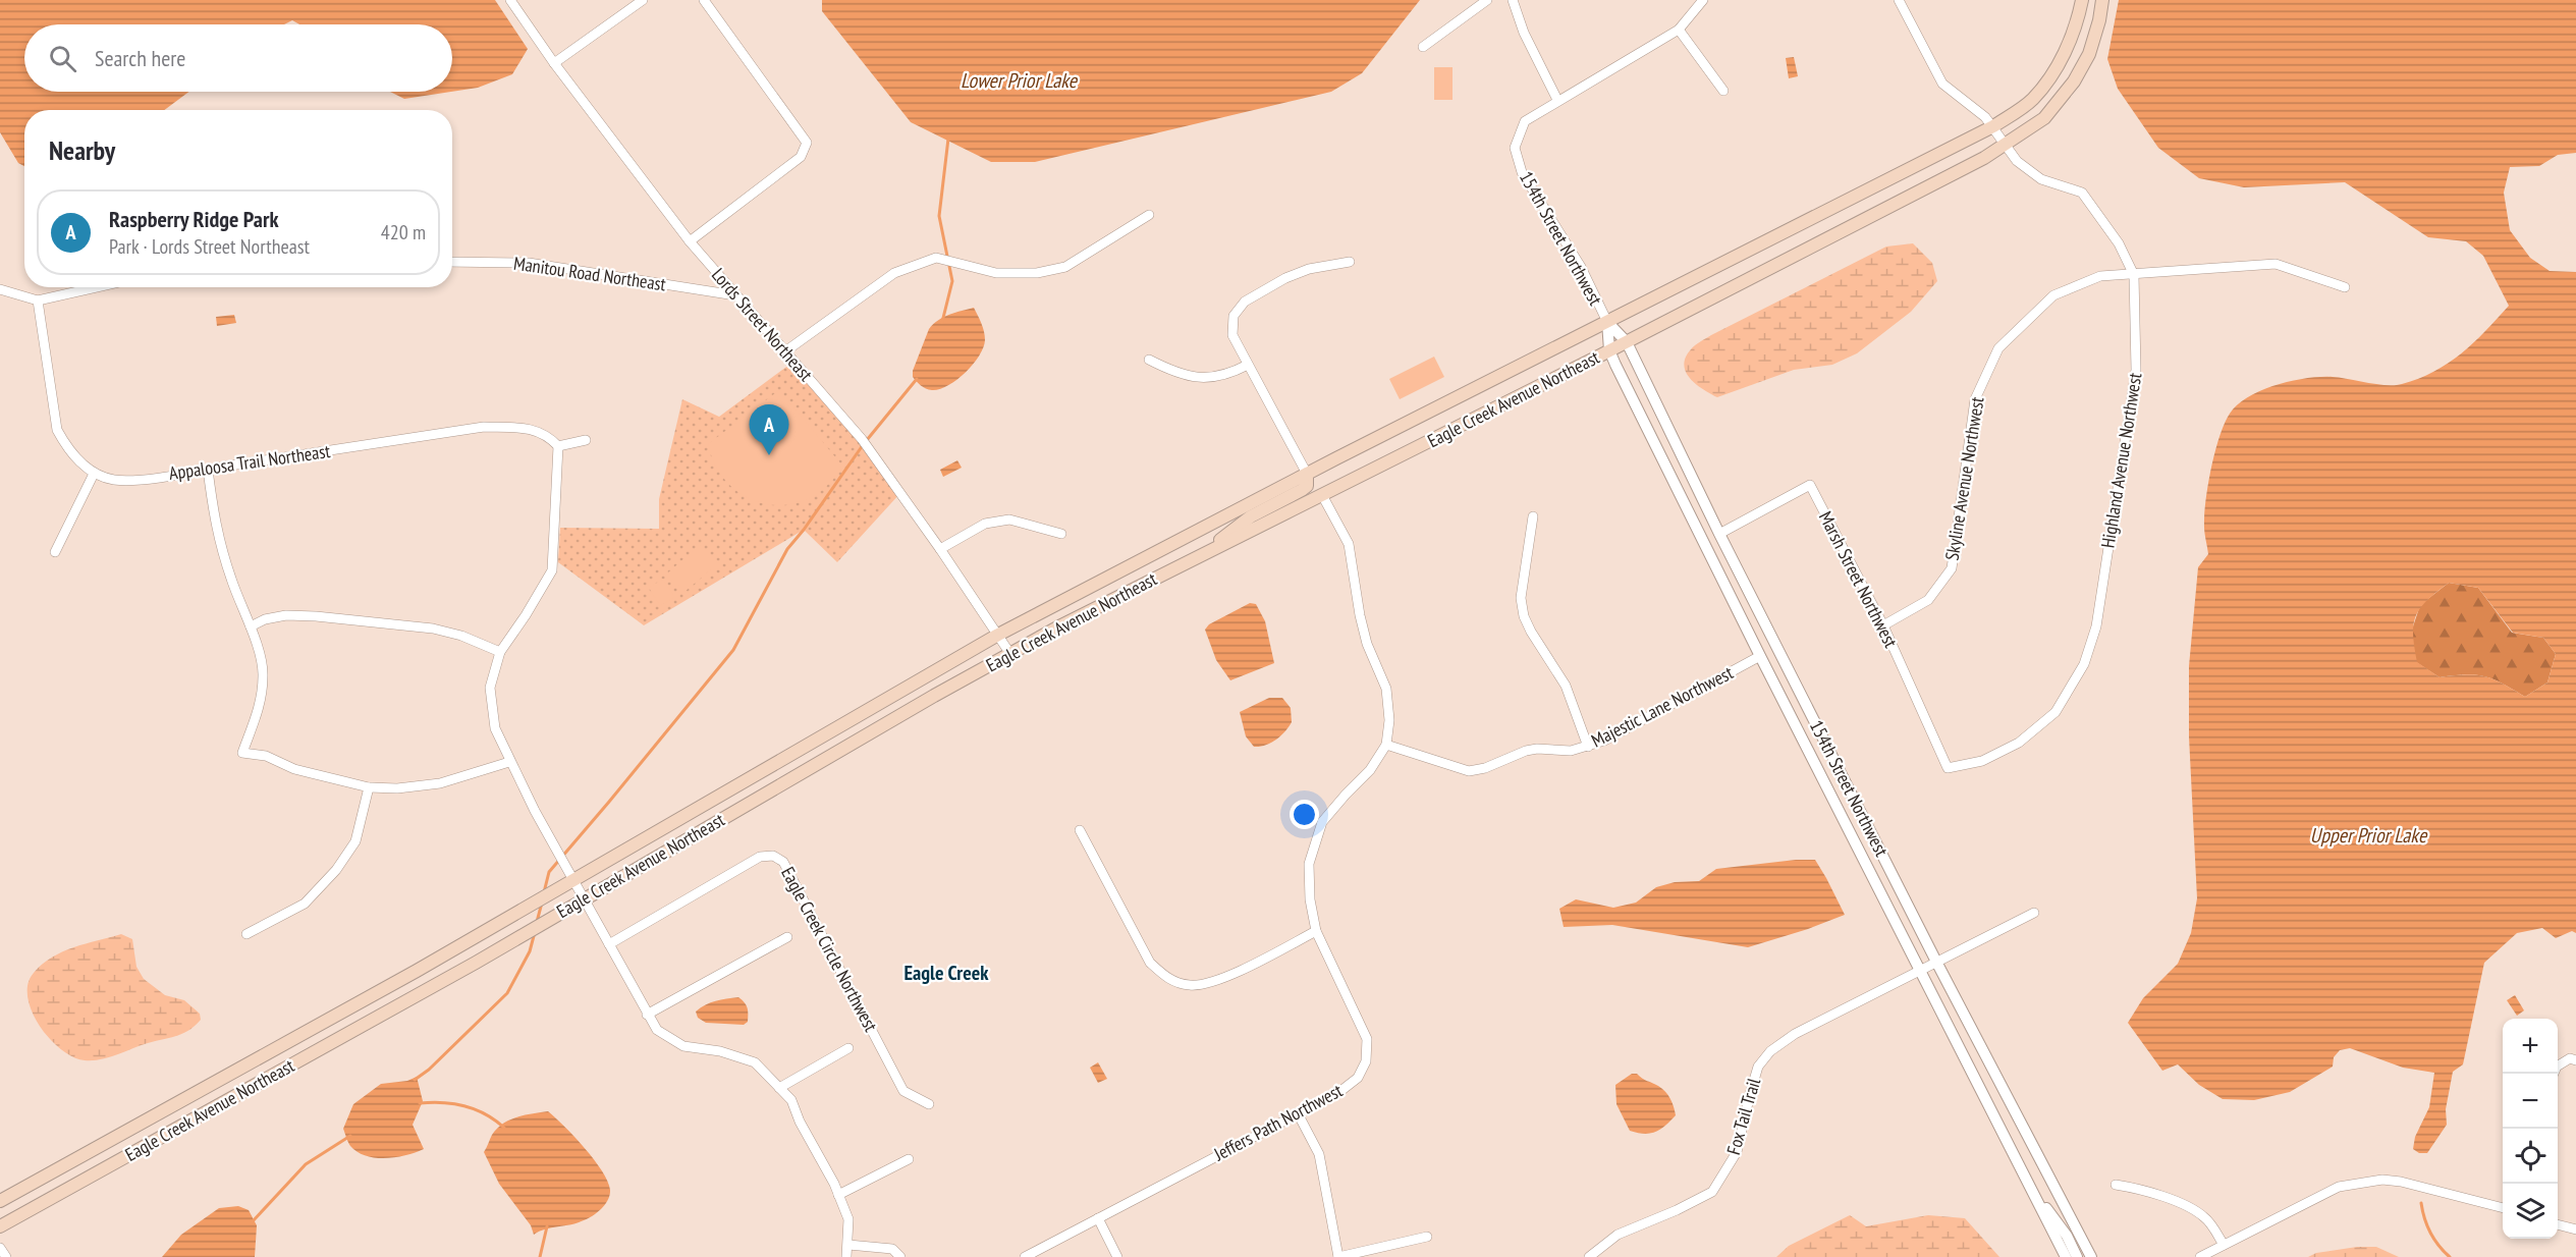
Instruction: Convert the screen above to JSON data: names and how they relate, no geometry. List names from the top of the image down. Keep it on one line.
{"streets":{"main road":["Eagle Creek Avenue Northeast"],"street":["154th Street Northwest","Manitou Road Northeast","Lords Street Northeast","Highland Avenue Northwest","Appaloosa Trail Northeast","Skyline Avenue Northwest","Marsh Street Northwest","Majestic Lane Northwest","Eagle Creek Circle Northwest","Fox Tail Trail","Jeffers Path Northwest"]},"crossings":[["154th Street Northwest","Eagle Creek Avenue Northeast"],["154th Street Northwest","Marsh Street Northwest"],["154th Street Northwest","Majestic Lane Northwest"],["154th Street Northwest","Fox Tail Trail"],["Manitou Road Northeast","Lords Street Northeast"],["Lords Street Northeast","Eagle Creek Avenue Northeast"],["Eagle Creek Avenue Northeast","Highland Avenue Northwest"],["Eagle Creek Avenue Northeast","Jeffers Path Northwest"],["Highland Avenue Northwest","Skyline Avenue Northwest"],["Highland Avenue Northwest","Marsh Street Northwest"],["Skyline Avenue Northwest","Marsh Street Northwest"],["Majestic Lane Northwest","Jeffers Path Northwest"]],"districts":["Eagle Creek"],"water":["Lower Prior Lake","Upper Prior Lake"],"page":{"search":"Search here","heading":"Nearby","list":[{"mark":"A","name":"Raspberry Ridge Park","note":"Park · Lords Street Northeast","value":"420 m"}],"pins":"A","map_buttons":["+","−"]}}
